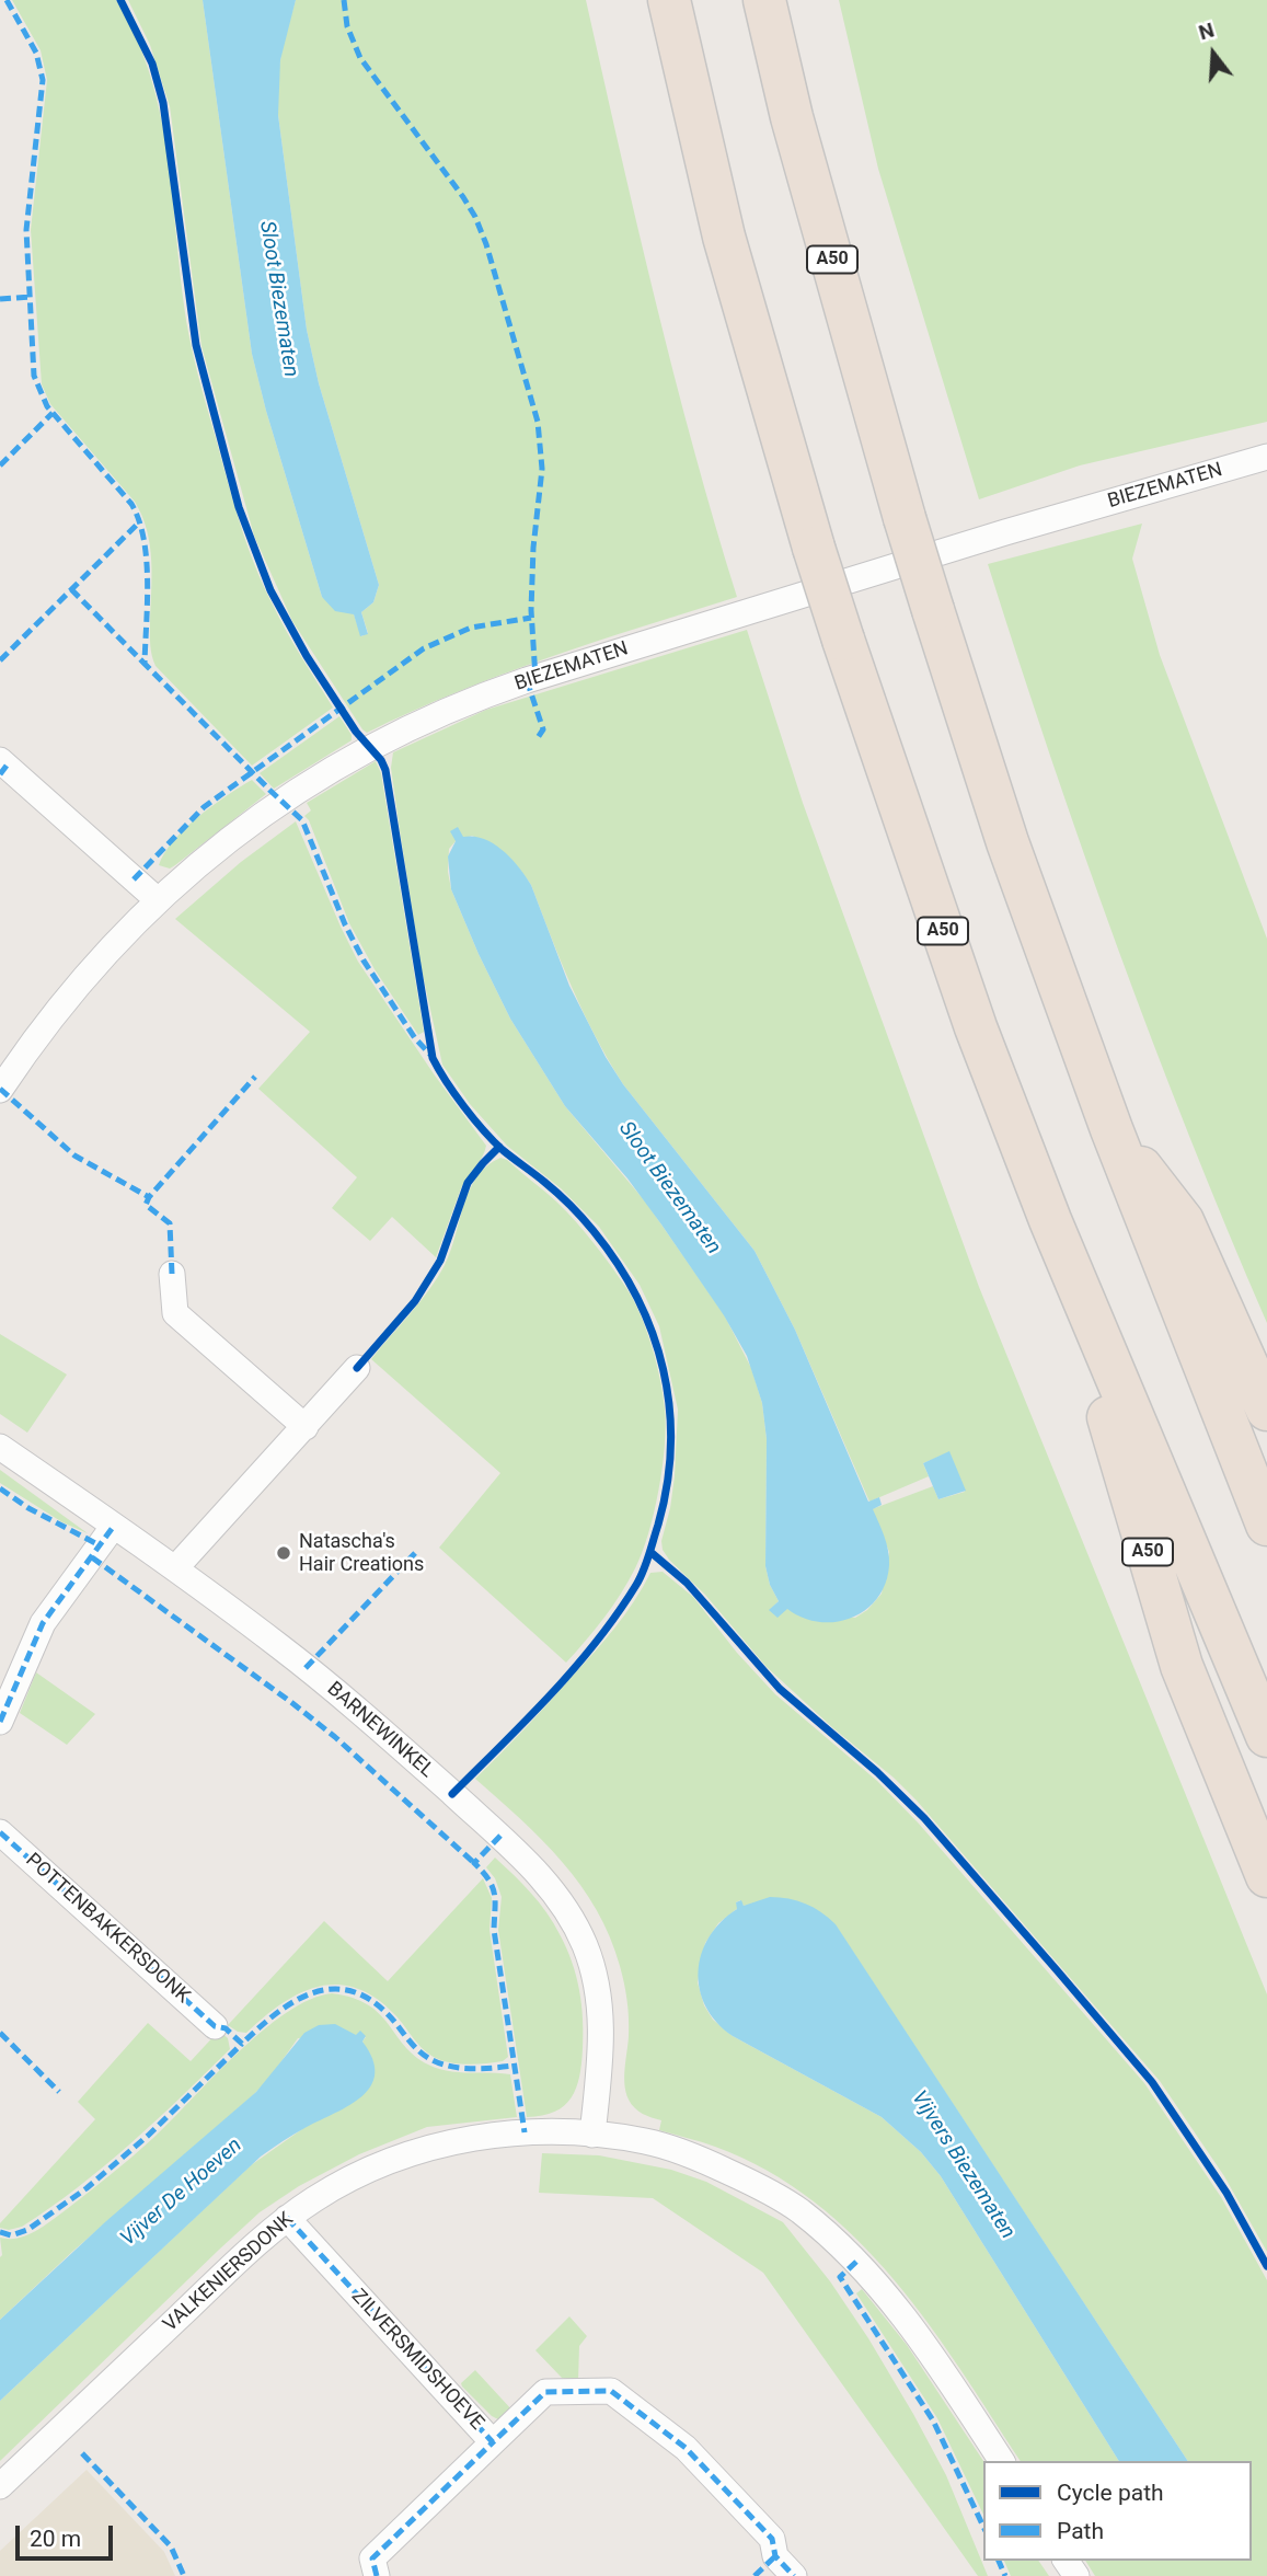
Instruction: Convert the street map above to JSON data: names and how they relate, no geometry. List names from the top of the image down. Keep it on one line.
{"streets":{"highway":["A50"],"street":["BIEZEMATEN","BARNEWINKEL","POTTENBAKKERSDONK","VALKENIERSDONK","ZILVERSMIDSHOEVE"]},"crossings":[["BARNEWINKEL","VALKENIERSDONK"],["VALKENIERSDONK","ZILVERSMIDSHOEVE"]],"water":["Sloot Biezematen","Vijvers Biezematen","Vijver De Hoeven"],"places":["Natascha's Hair Creations"],"legend":["Cycle path","Path"],"scale_bar":"20 m","north":"top"}
